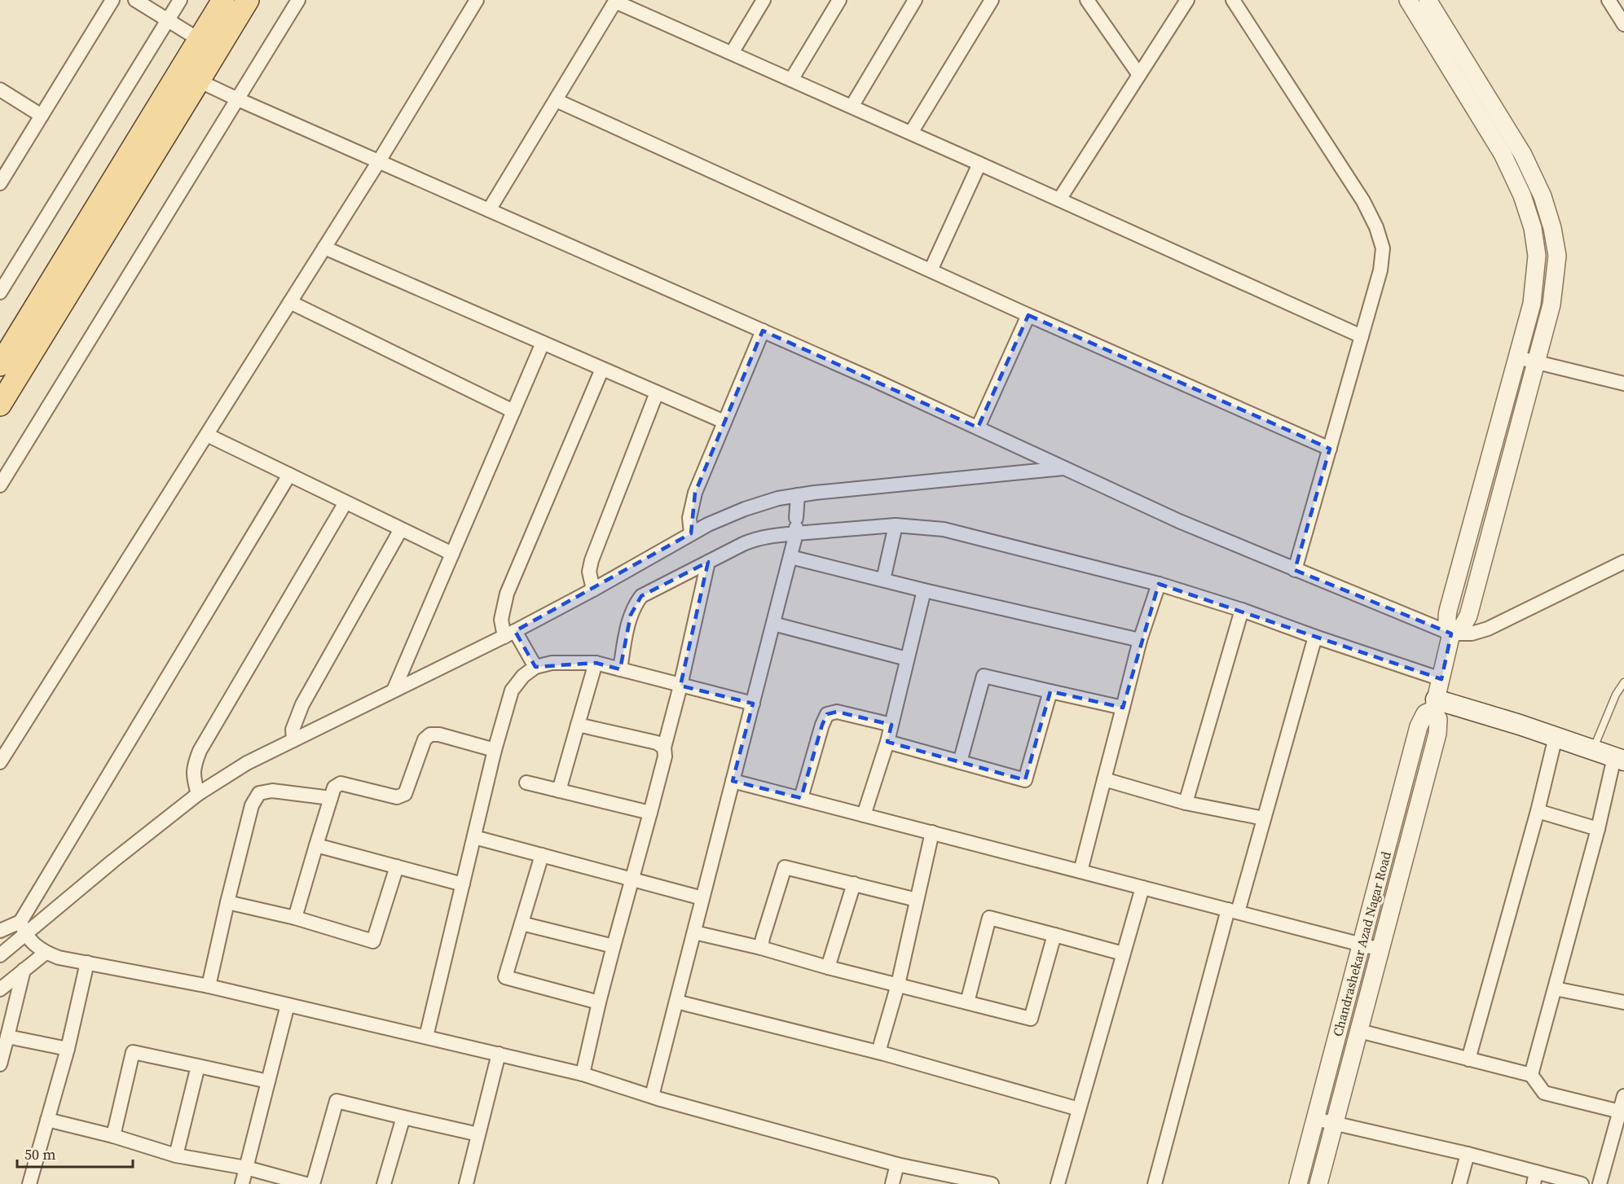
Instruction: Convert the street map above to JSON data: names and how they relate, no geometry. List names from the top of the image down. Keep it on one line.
{"streets":{"street":["Chandrashekar Azad Nagar Road"]},"scale_bar":"50 m"}
